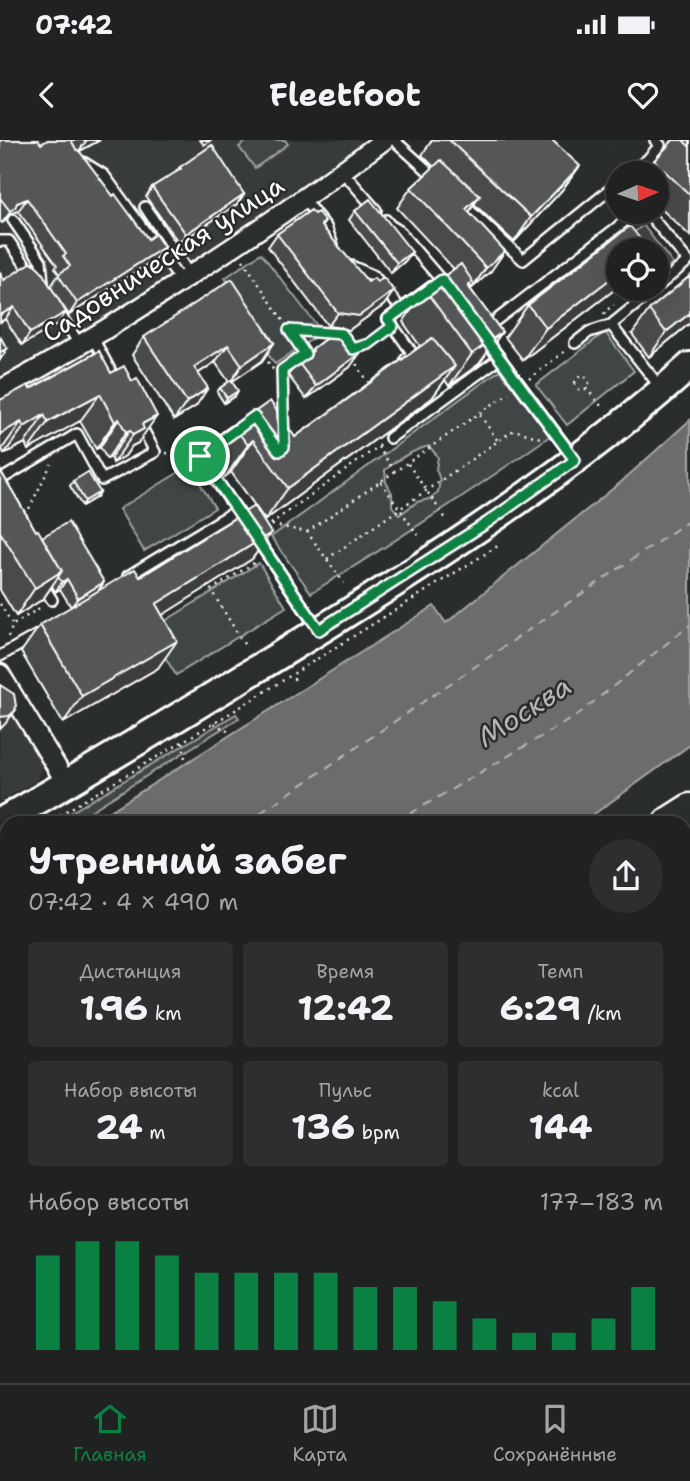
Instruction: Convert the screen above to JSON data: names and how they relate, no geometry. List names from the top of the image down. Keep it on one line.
{"streets":{"street":["Садовническая улица"]},"water":["Москва"],"north":"right","page":{"status":"07:42","header":"Fleetfoot","heading":["Утренний забег","07:42 · 4 × 490 m"],"stats":[["Дистанция","1.96 km"],["Время","12:42"],["Темп","6:29 /km"],["Набор высоты","24 m"],["Пульс","136 bpm"],["kcal","144"]],"chart":["Набор высоты","177–183 m"],"tabs":["Главная","Карта","Сохранённые"]}}
